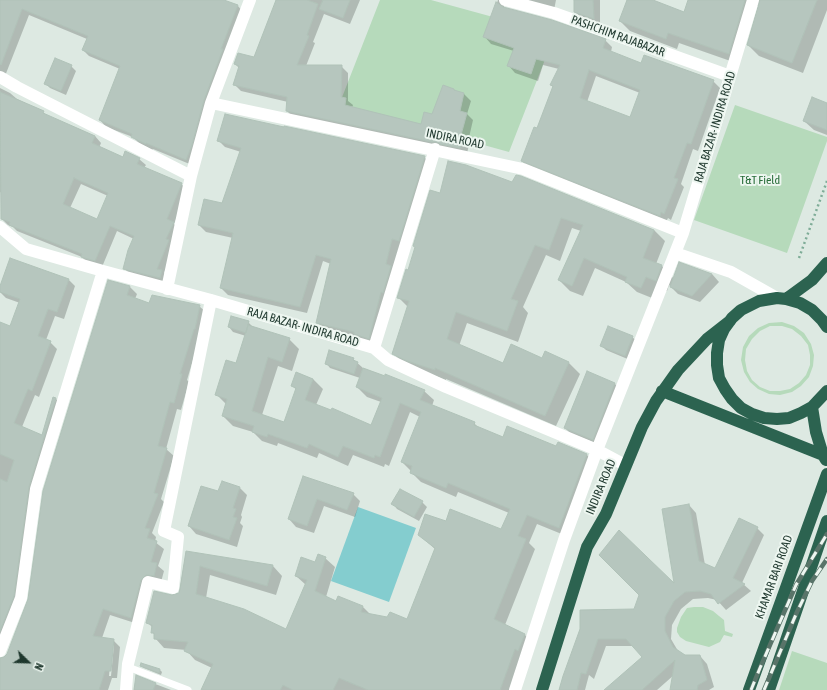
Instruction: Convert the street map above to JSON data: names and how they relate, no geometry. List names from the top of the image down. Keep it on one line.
{"streets":{"highway":["INDIRA ROAD","KHAMAR BARI ROAD"],"street":["PASHCHIM RAJABAZAR","RAJA BAZAR- INDIRA ROAD"]},"crossings":[["PASHCHIM RAJABAZAR","RAJA BAZAR- INDIRA ROAD"],["RAJA BAZAR- INDIRA ROAD","INDIRA ROAD"]],"parks":["T&T Field"],"north":"bottom right"}
